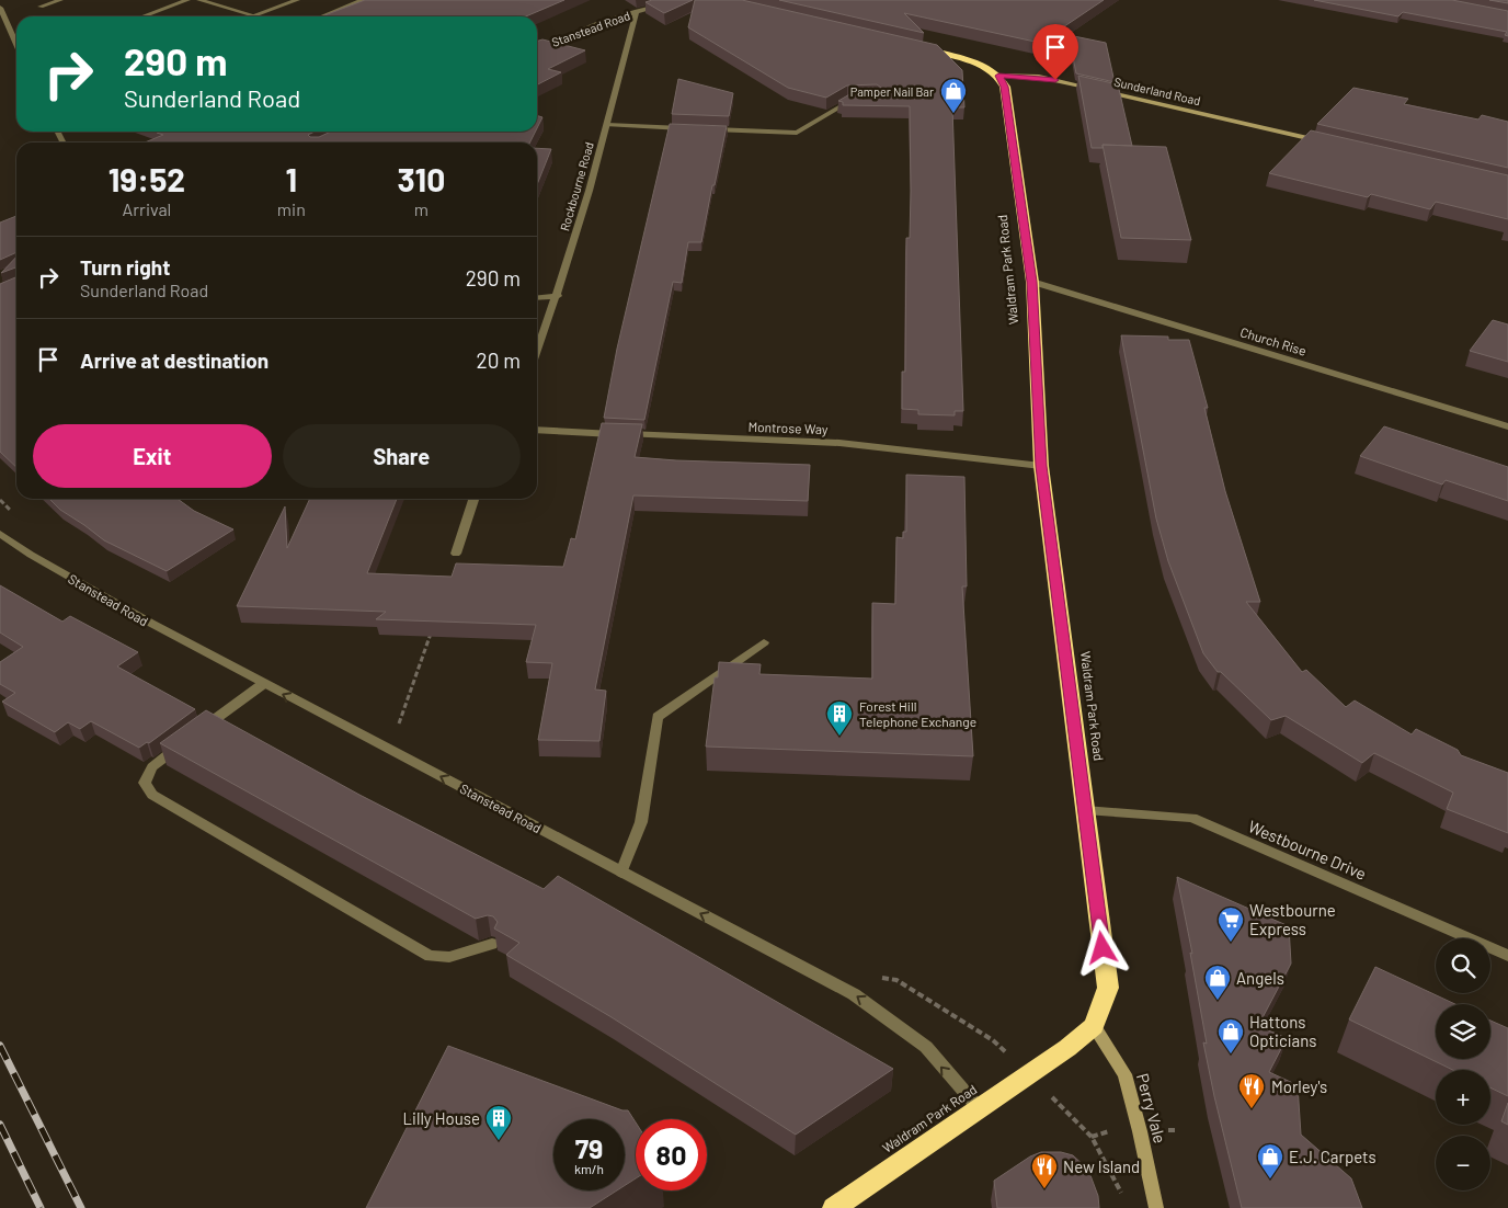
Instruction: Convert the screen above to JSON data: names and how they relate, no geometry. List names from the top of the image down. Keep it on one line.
{"streets":{"highway":["Sunderland Road","Waldram Park Road"],"street":["Stanstead Road","Rockbourne Road","Church Rise","Montrose Way","Westbourne Drive","Perry Vale"]},"crossings":[["Stanstead Road","Rockbourne Road"],["Stanstead Road","Waldram Park Road"],["Sunderland Road","Waldram Park Road"],["Waldram Park Road","Church Rise"],["Waldram Park Road","Montrose Way"],["Waldram Park Road","Westbourne Drive"],["Waldram Park Road","Perry Vale"]],"one_way":["Stanstead Road"],"places":{"shop":["Pamper Nail Bar","Angels","Hattons Opticians","E.J. Carpets"],"building":["Forest Hill Telephone Exchange","Lilly House"],"supermarket":["Westbourne Express"],"restaurant":["Morley's","New Island"]},"page":{"turn":["290 m","Sunderland Road"],"eta":["19:52","Arrival","1","min","310","m"],"list":[{"name":"Turn right","note":"Sunderland Road","value":"290 m"},{"name":"Arrive at destination","value":"20 m"}],"buttons":["Exit","Share"],"map_buttons":["+","−"],"speed":"79 km/h","limit":"80"}}
